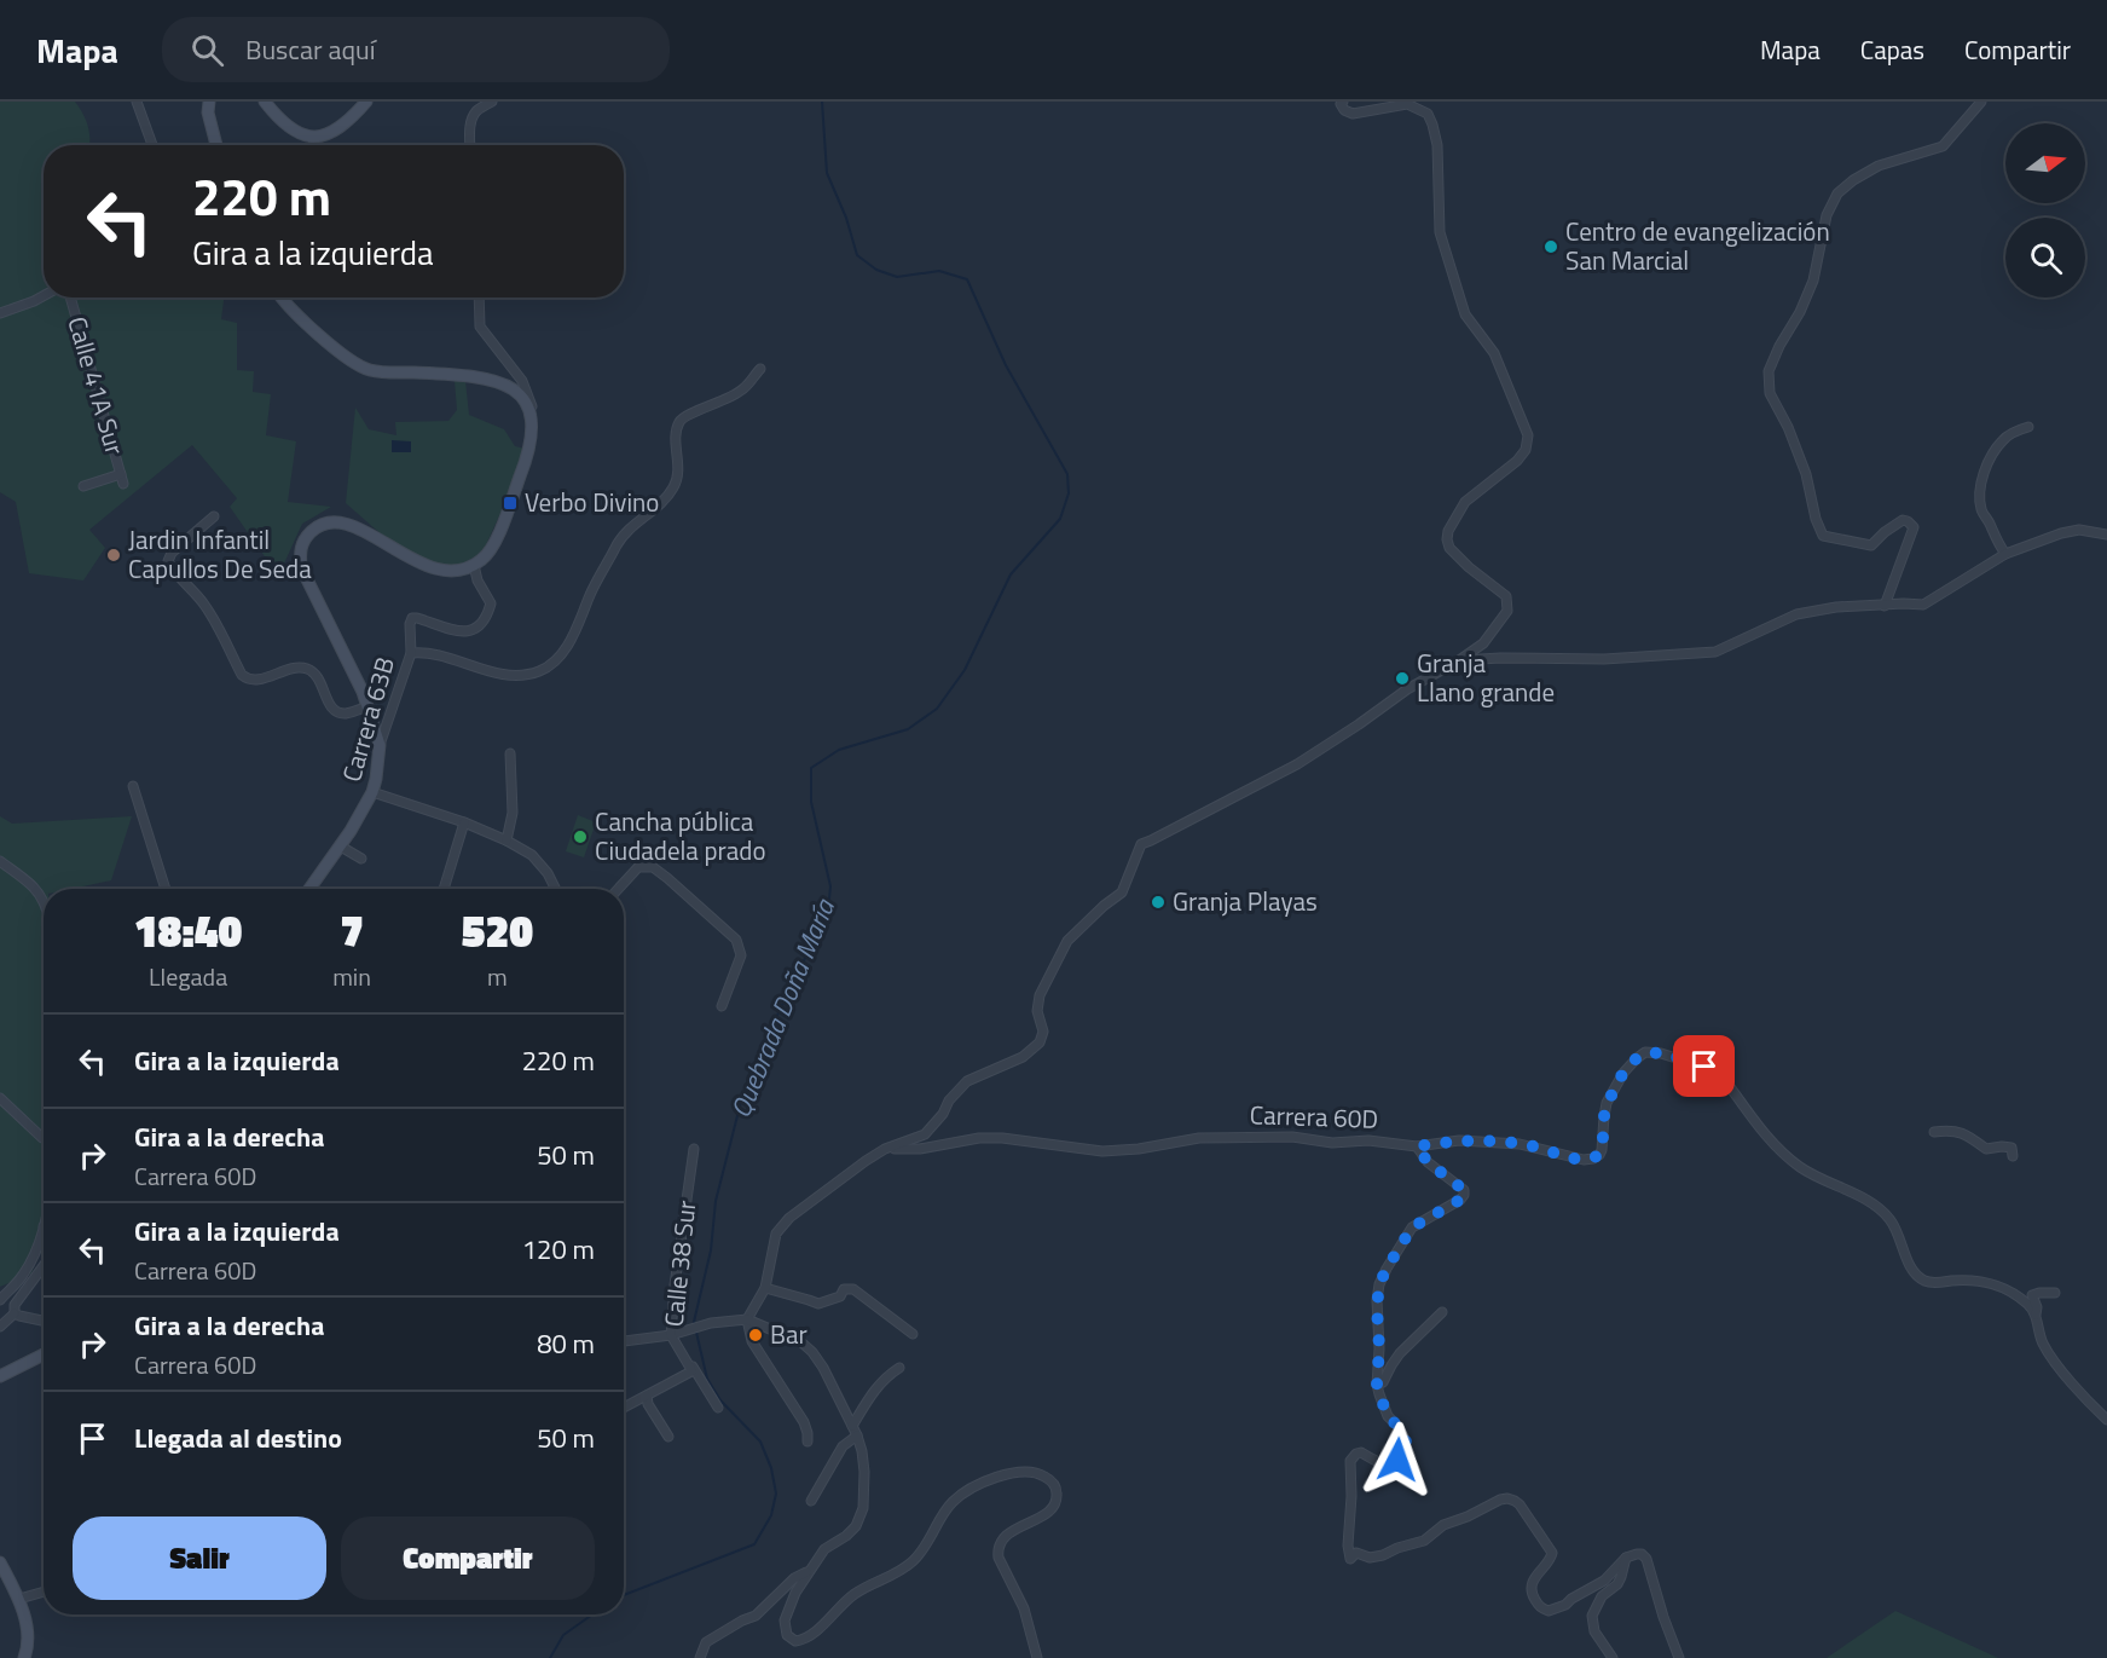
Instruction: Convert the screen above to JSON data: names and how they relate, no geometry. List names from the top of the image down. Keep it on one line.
{"streets":{"main road":["Carrera 63B"],"street":["Calle 41A Sur","Carrera 60D","Calle 38 Sur"]},"water":["Quebrada Doña María"],"places":{"other":["Centro de evangelización San Marcial","Jardin Infantil Capullos De Seda","Granja Llano grande","Cancha pública Ciudadela prado","Granja Playas","Bar"],"transit":["Verbo Divino"]},"north":"right","page":{"header":"Mapa","search":"Buscar aquí","nav":["Mapa","Capas","Compartir"],"turn":["220 m","Gira a la izquierda"],"eta":["18:40","Llegada","7","min","520","m"],"list":[{"name":"Gira a la izquierda","value":"220 m"},{"name":"Gira a la derecha","note":"Carrera 60D","value":"50 m"},{"name":"Gira a la izquierda","note":"Carrera 60D","value":"120 m"},{"name":"Gira a la derecha","note":"Carrera 60D","value":"80 m"},{"name":"Llegada al destino","value":"50 m"}],"buttons":["Salir","Compartir"]}}
